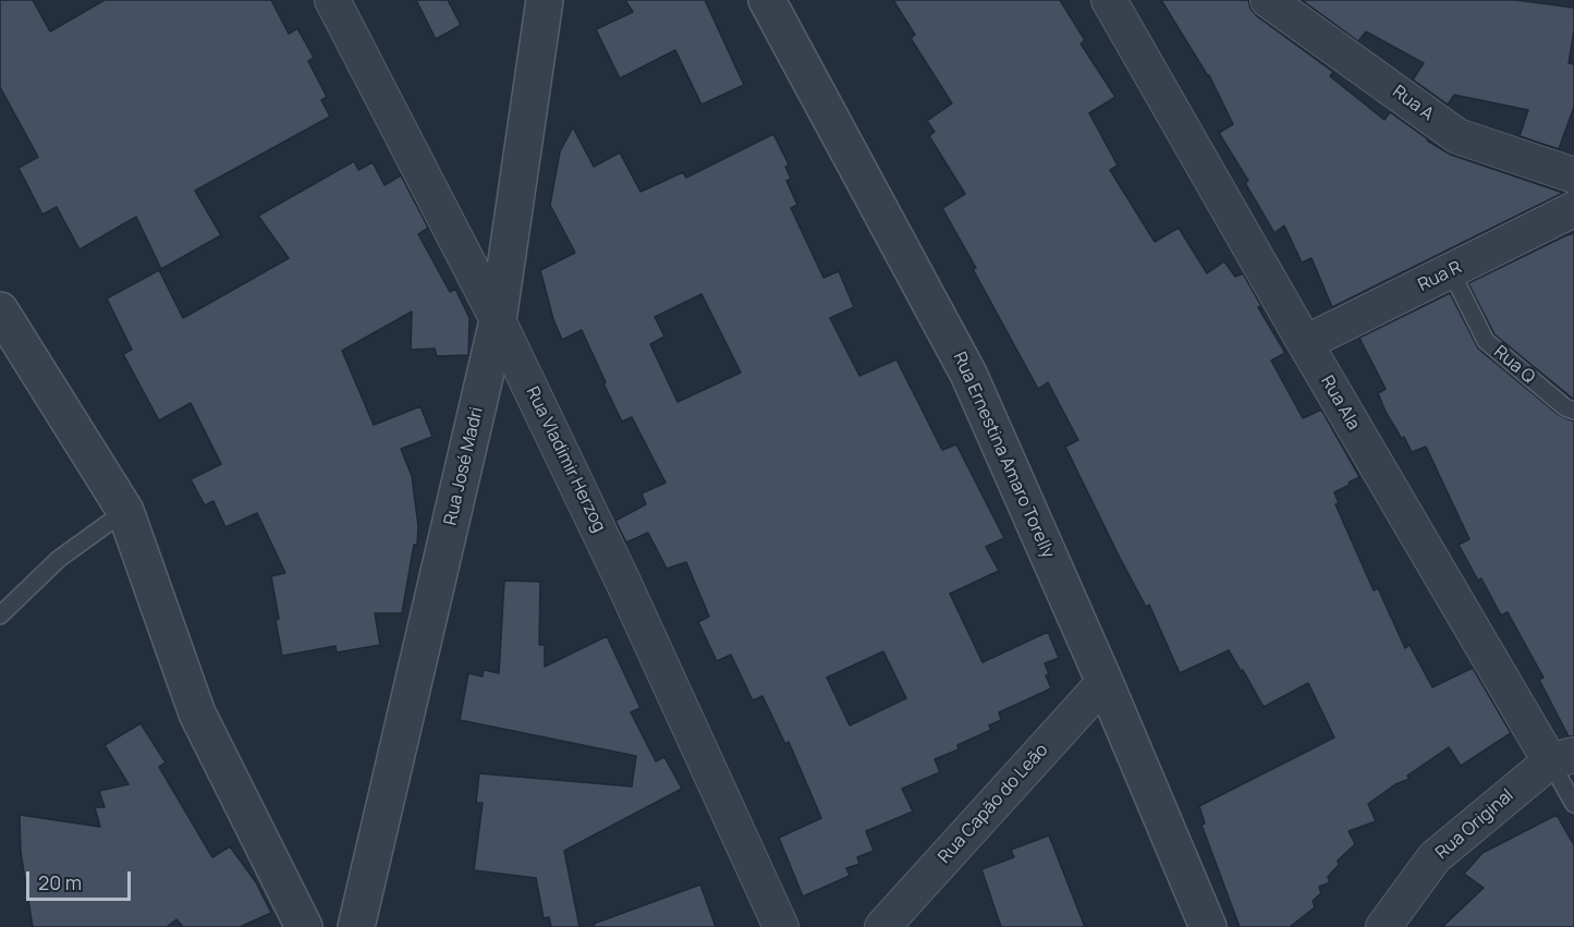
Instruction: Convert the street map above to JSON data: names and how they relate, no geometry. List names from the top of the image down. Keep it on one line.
{"streets":{"street":["Rua A","Rua R","Rua Ala","Rua Ernestina Amaro Torelly","Rua Vladimir Herzog","Rua José Madri","Rua Capão do Leão","Rua Original"],"lane":["Rua Q"]},"crossings":[["Rua R","Rua Q"],["Rua R","Rua Ala"],["Rua Ala","Rua Original"],["Rua Ernestina Amaro Torelly","Rua Capão do Leão"],["Rua Vladimir Herzog","Rua José Madri"]],"scale_bar":"20 m"}
